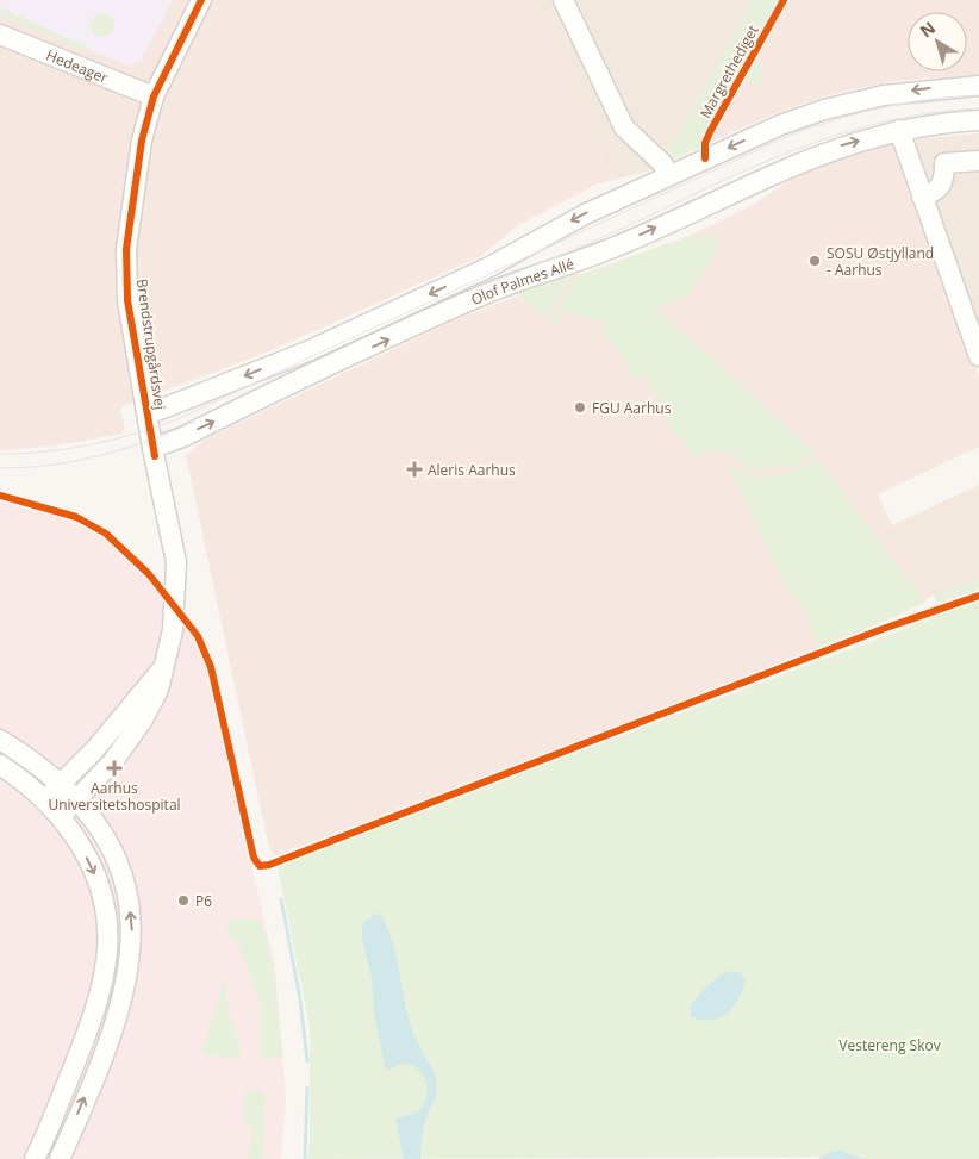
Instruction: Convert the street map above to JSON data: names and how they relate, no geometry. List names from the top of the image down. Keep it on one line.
{"streets":{"street":["Hedeager","Olof Palmes Allé","Brendstrupgårdsvej"],"cycle path":["Margrethediget"]},"crossings":[["Hedeager","Brendstrupgårdsvej"],["Olof Palmes Allé","Brendstrupgårdsvej"]],"parks":["Vestereng Skov"],"places":{"other":["SOSU Østjylland - Aarhus","FGU Aarhus","P6"],"health":["Aleris Aarhus","Aarhus Universitetshospital"]},"north":"top left"}
